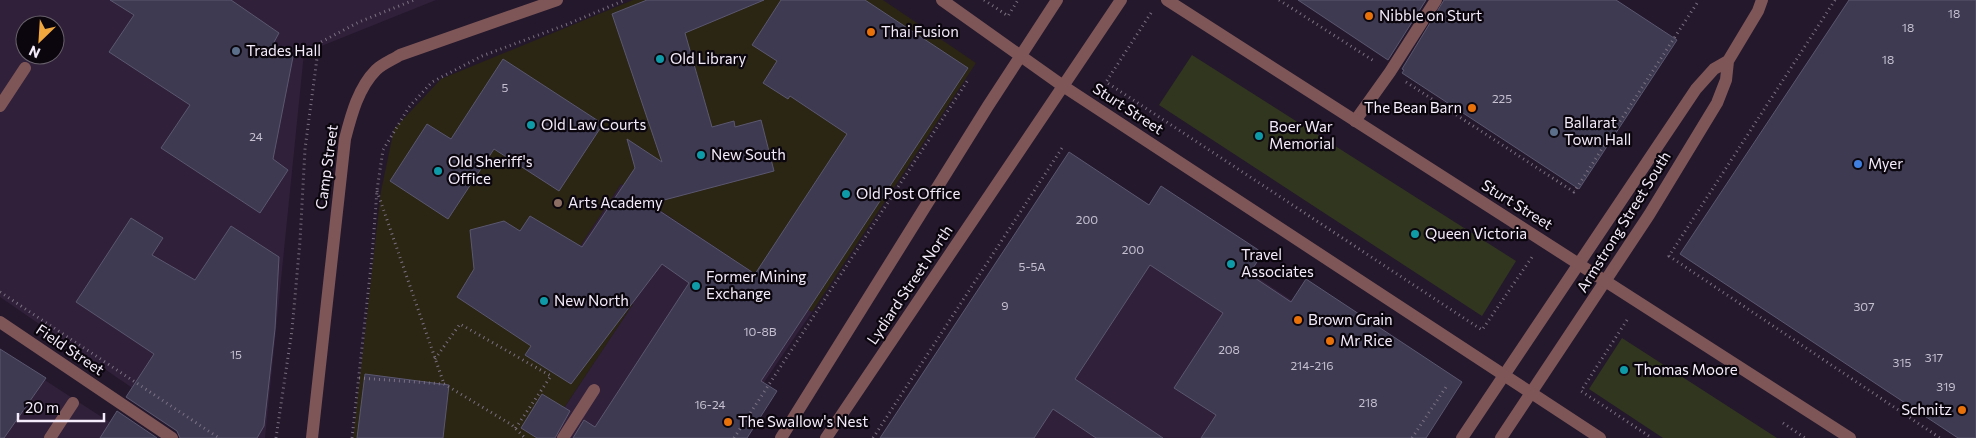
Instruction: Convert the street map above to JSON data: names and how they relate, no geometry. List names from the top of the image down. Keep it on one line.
{"streets":{"street":["Sturt Street","Camp Street","Armstrong Street South","Lydiard Street North","Field Street"]},"crossings":[["Sturt Street","Armstrong Street South"],["Sturt Street","Lydiard Street North"]],"places":["Nibble on Sturt","Thai Fusion","Trades Hall","Old Library","The Bean Barn","Old Law Courts","Ballarat Town Hall","Boer War Memorial","New South","Myer","Old Sheriff's Office","Old Post Office","Arts Academy","Queen Victoria","Travel Associates","Former Mining Exchange","New North","Brown Grain","Mr Rice","Thomas Moore","Schnitz","The Swallow's Nest"],"house_numbers":["18","18","18","5","225","24","200","200","5-5A","9","307","10-8B","208","15","317","315","214-216","319","218","16-24"],"scale_bar":"20 m","north":"bottom left"}
